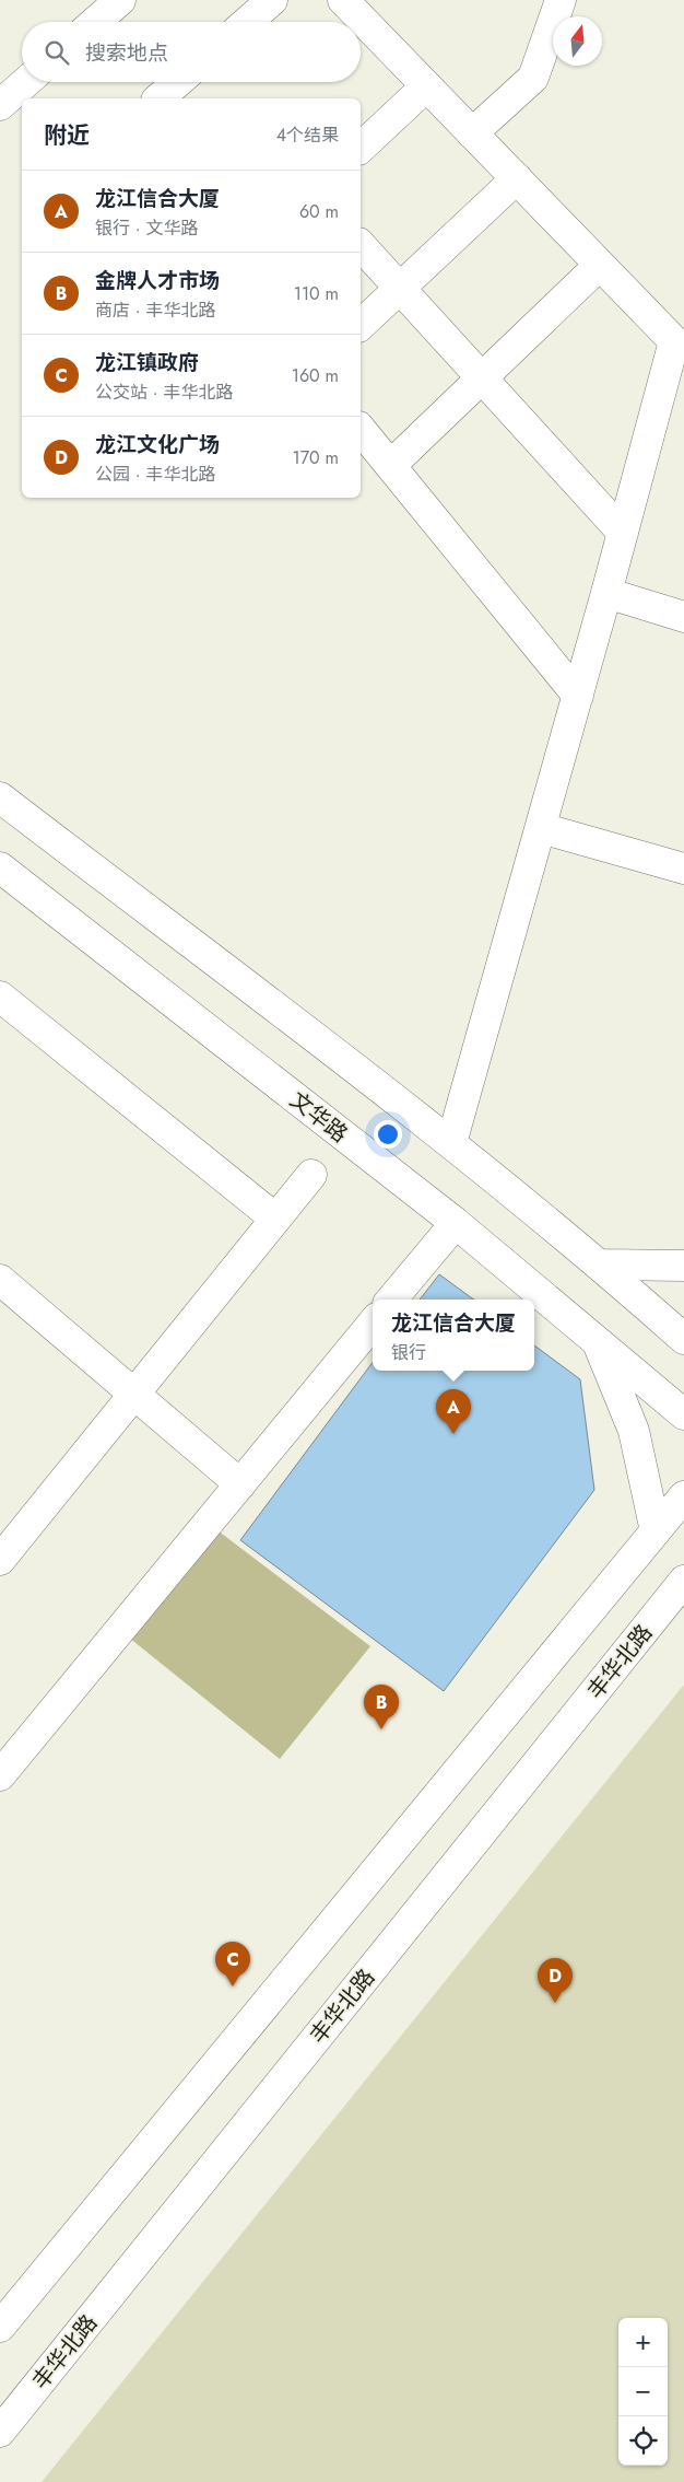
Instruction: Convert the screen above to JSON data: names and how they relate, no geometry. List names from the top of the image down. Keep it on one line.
{"streets":{"street":["文华路","丰华北路"]},"north":"top","page":{"search":"搜索地点","heading":["附近","4个结果"],"list":[{"mark":"A","name":"龙江信合大厦","note":"银行 · 文华路","value":"60 m"},{"mark":"B","name":"金牌人才市场","note":"商店 · 丰华北路","value":"110 m"},{"mark":"C","name":"龙江镇政府","note":"公交站 · 丰华北路","value":"160 m"},{"mark":"D","name":"龙江文化广场","note":"公园 · 丰华北路","value":"170 m"}],"popup":["龙江信合大厦","银行"],"pins":["A","B","C","D"],"map_buttons":["+","−"]}}
